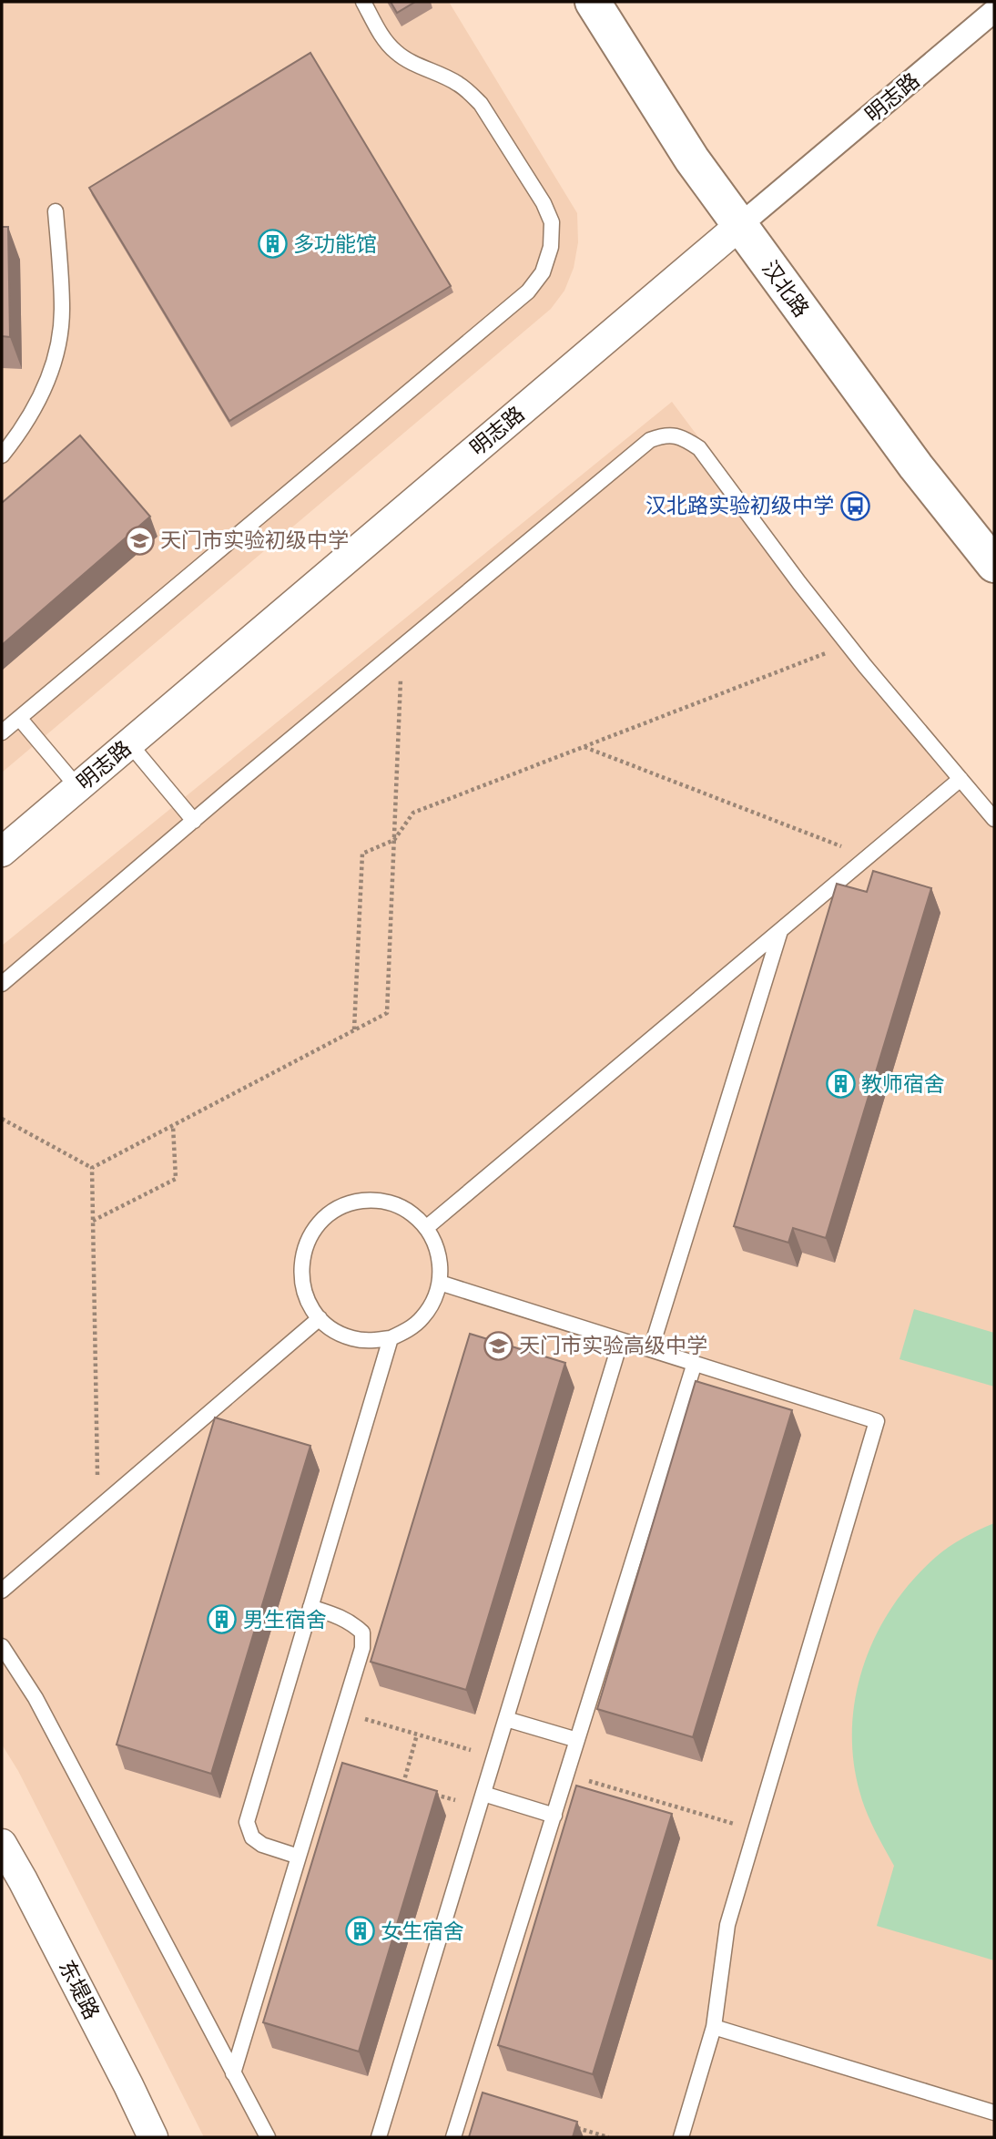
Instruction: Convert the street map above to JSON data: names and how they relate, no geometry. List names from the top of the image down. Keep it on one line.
{"streets":{"main road":["汉北路"],"street":["明志路","东堤路"]},"crossings":[["明志路","汉北路"]],"places":{"building":["多功能馆","教师宿舍","男生宿舍","女生宿舍"],"bus stop":["汉北路实验初级中学"],"school or university":["天门市实验初级中学","天门市实验高级中学"]}}
